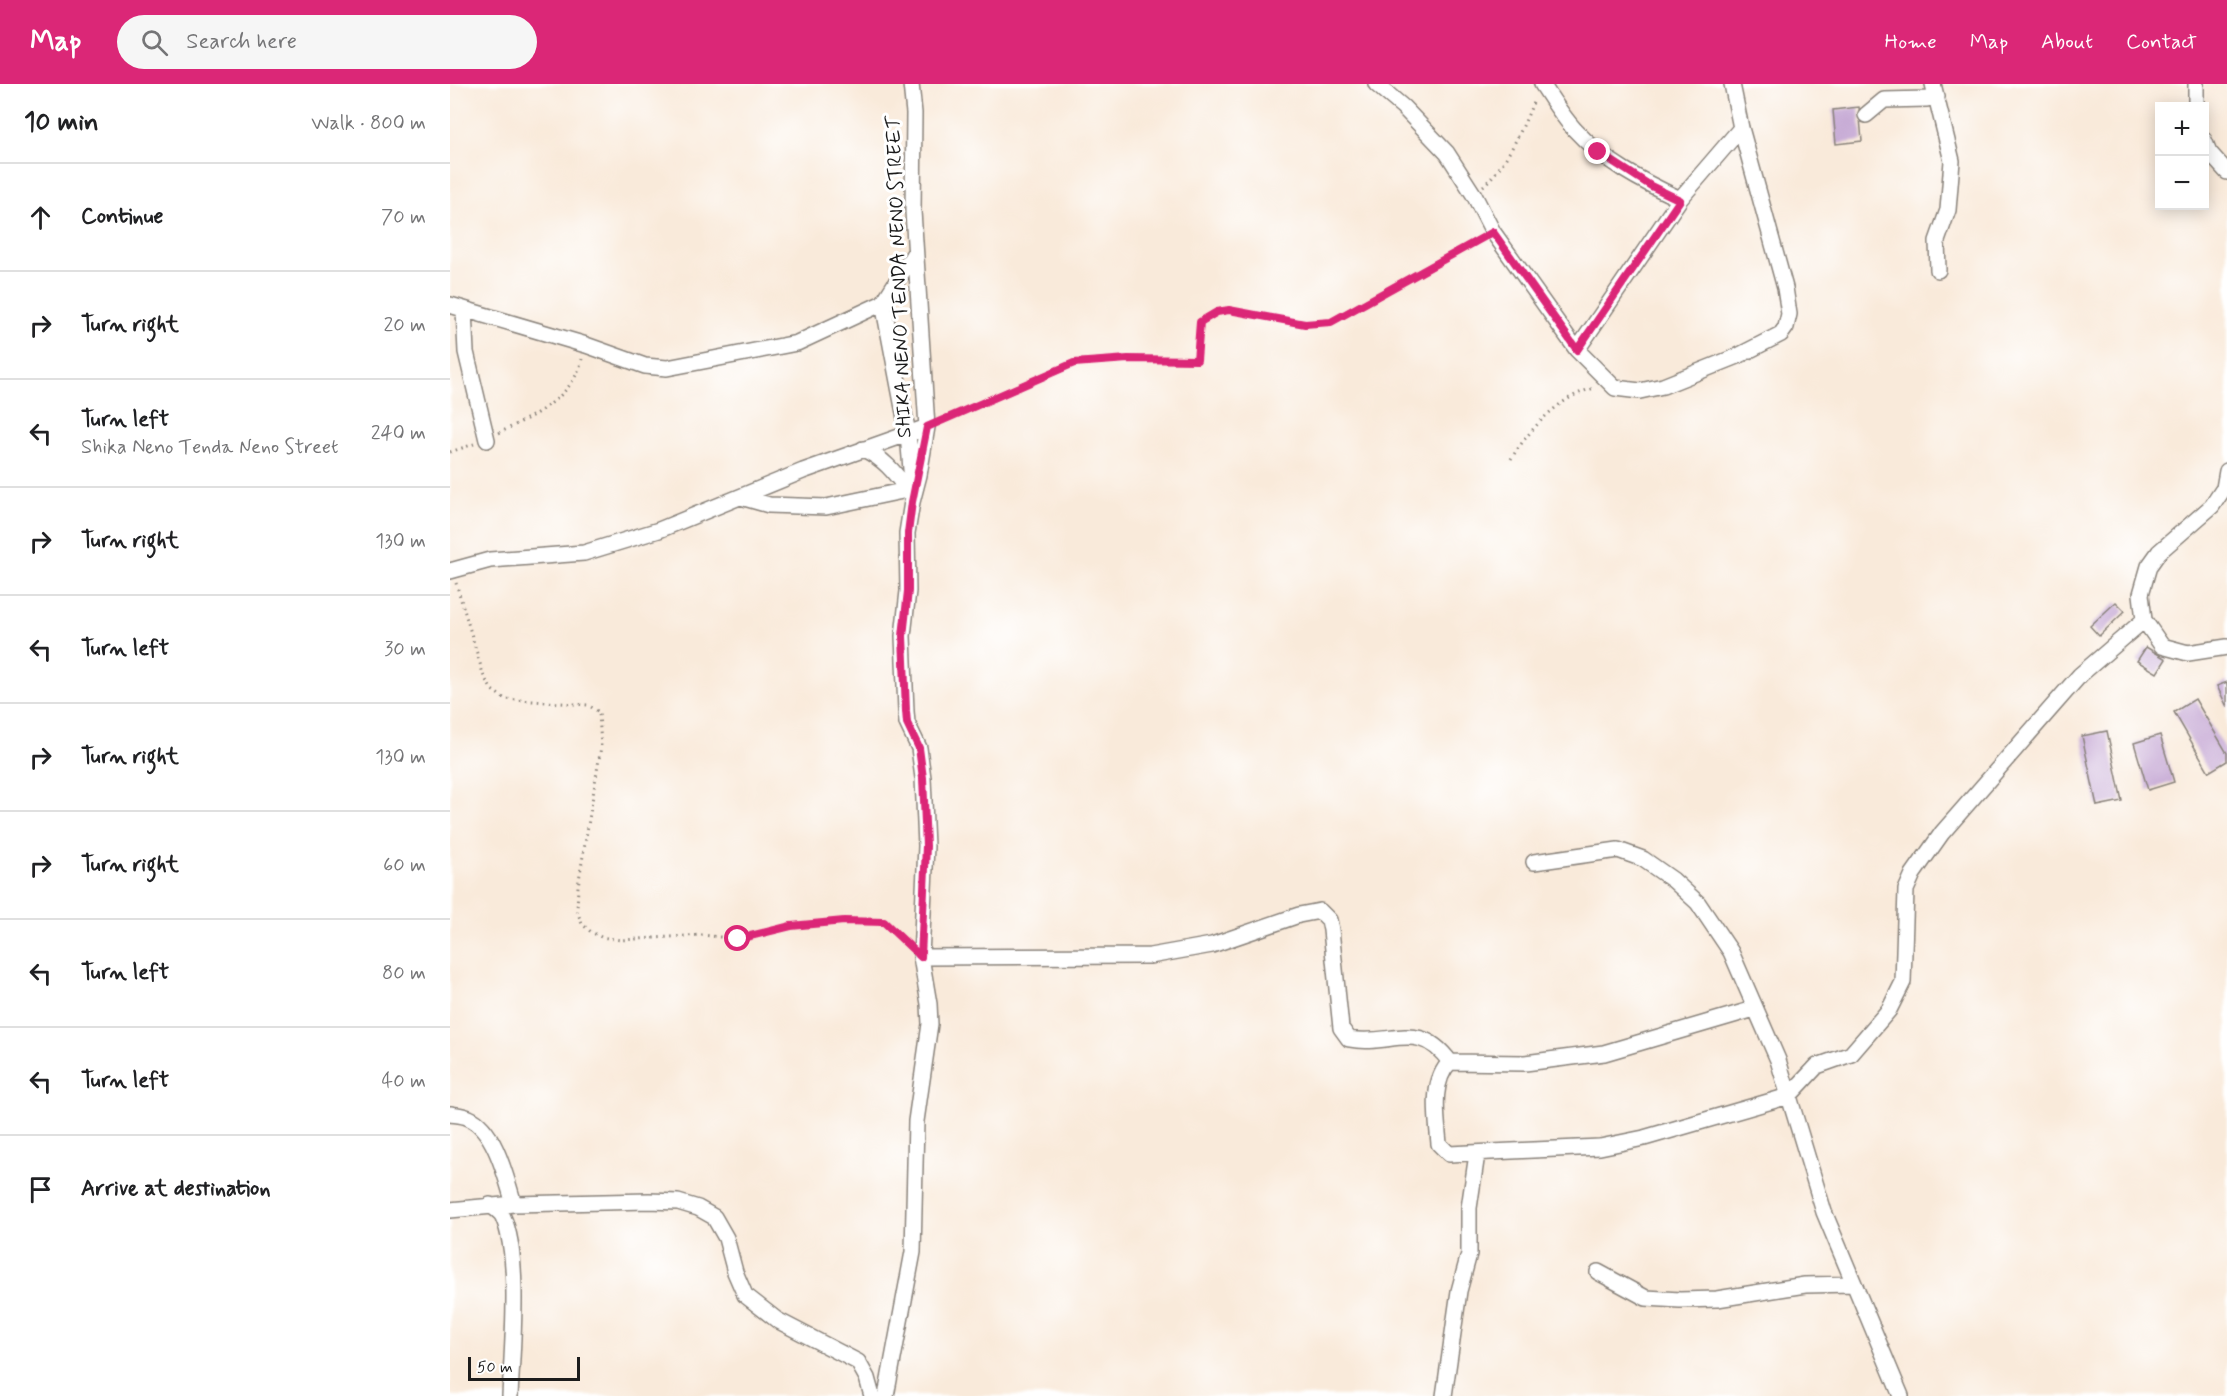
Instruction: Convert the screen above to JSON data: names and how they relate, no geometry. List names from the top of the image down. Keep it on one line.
{"streets":{"street":["SHIKA NENO TENDA NENO STREET"]},"scale_bar":"50 m","page":{"header":"Map","search":"Search here","nav":["Home","Map","About","Contact"],"heading":["10 min","Walk · 800 m"],"map_buttons":["+","−"],"list":[["Continue","70 m"],["Turn right","20 m"],["Turn left","Shika Neno Tenda Neno Street","240 m"],["Turn right","130 m"],["Turn left","30 m"],["Turn right","130 m"],["Turn right","60 m"],["Turn left","80 m"],["Turn left","40 m"],"Arrive at destination"],"scale":"50 m"}}
